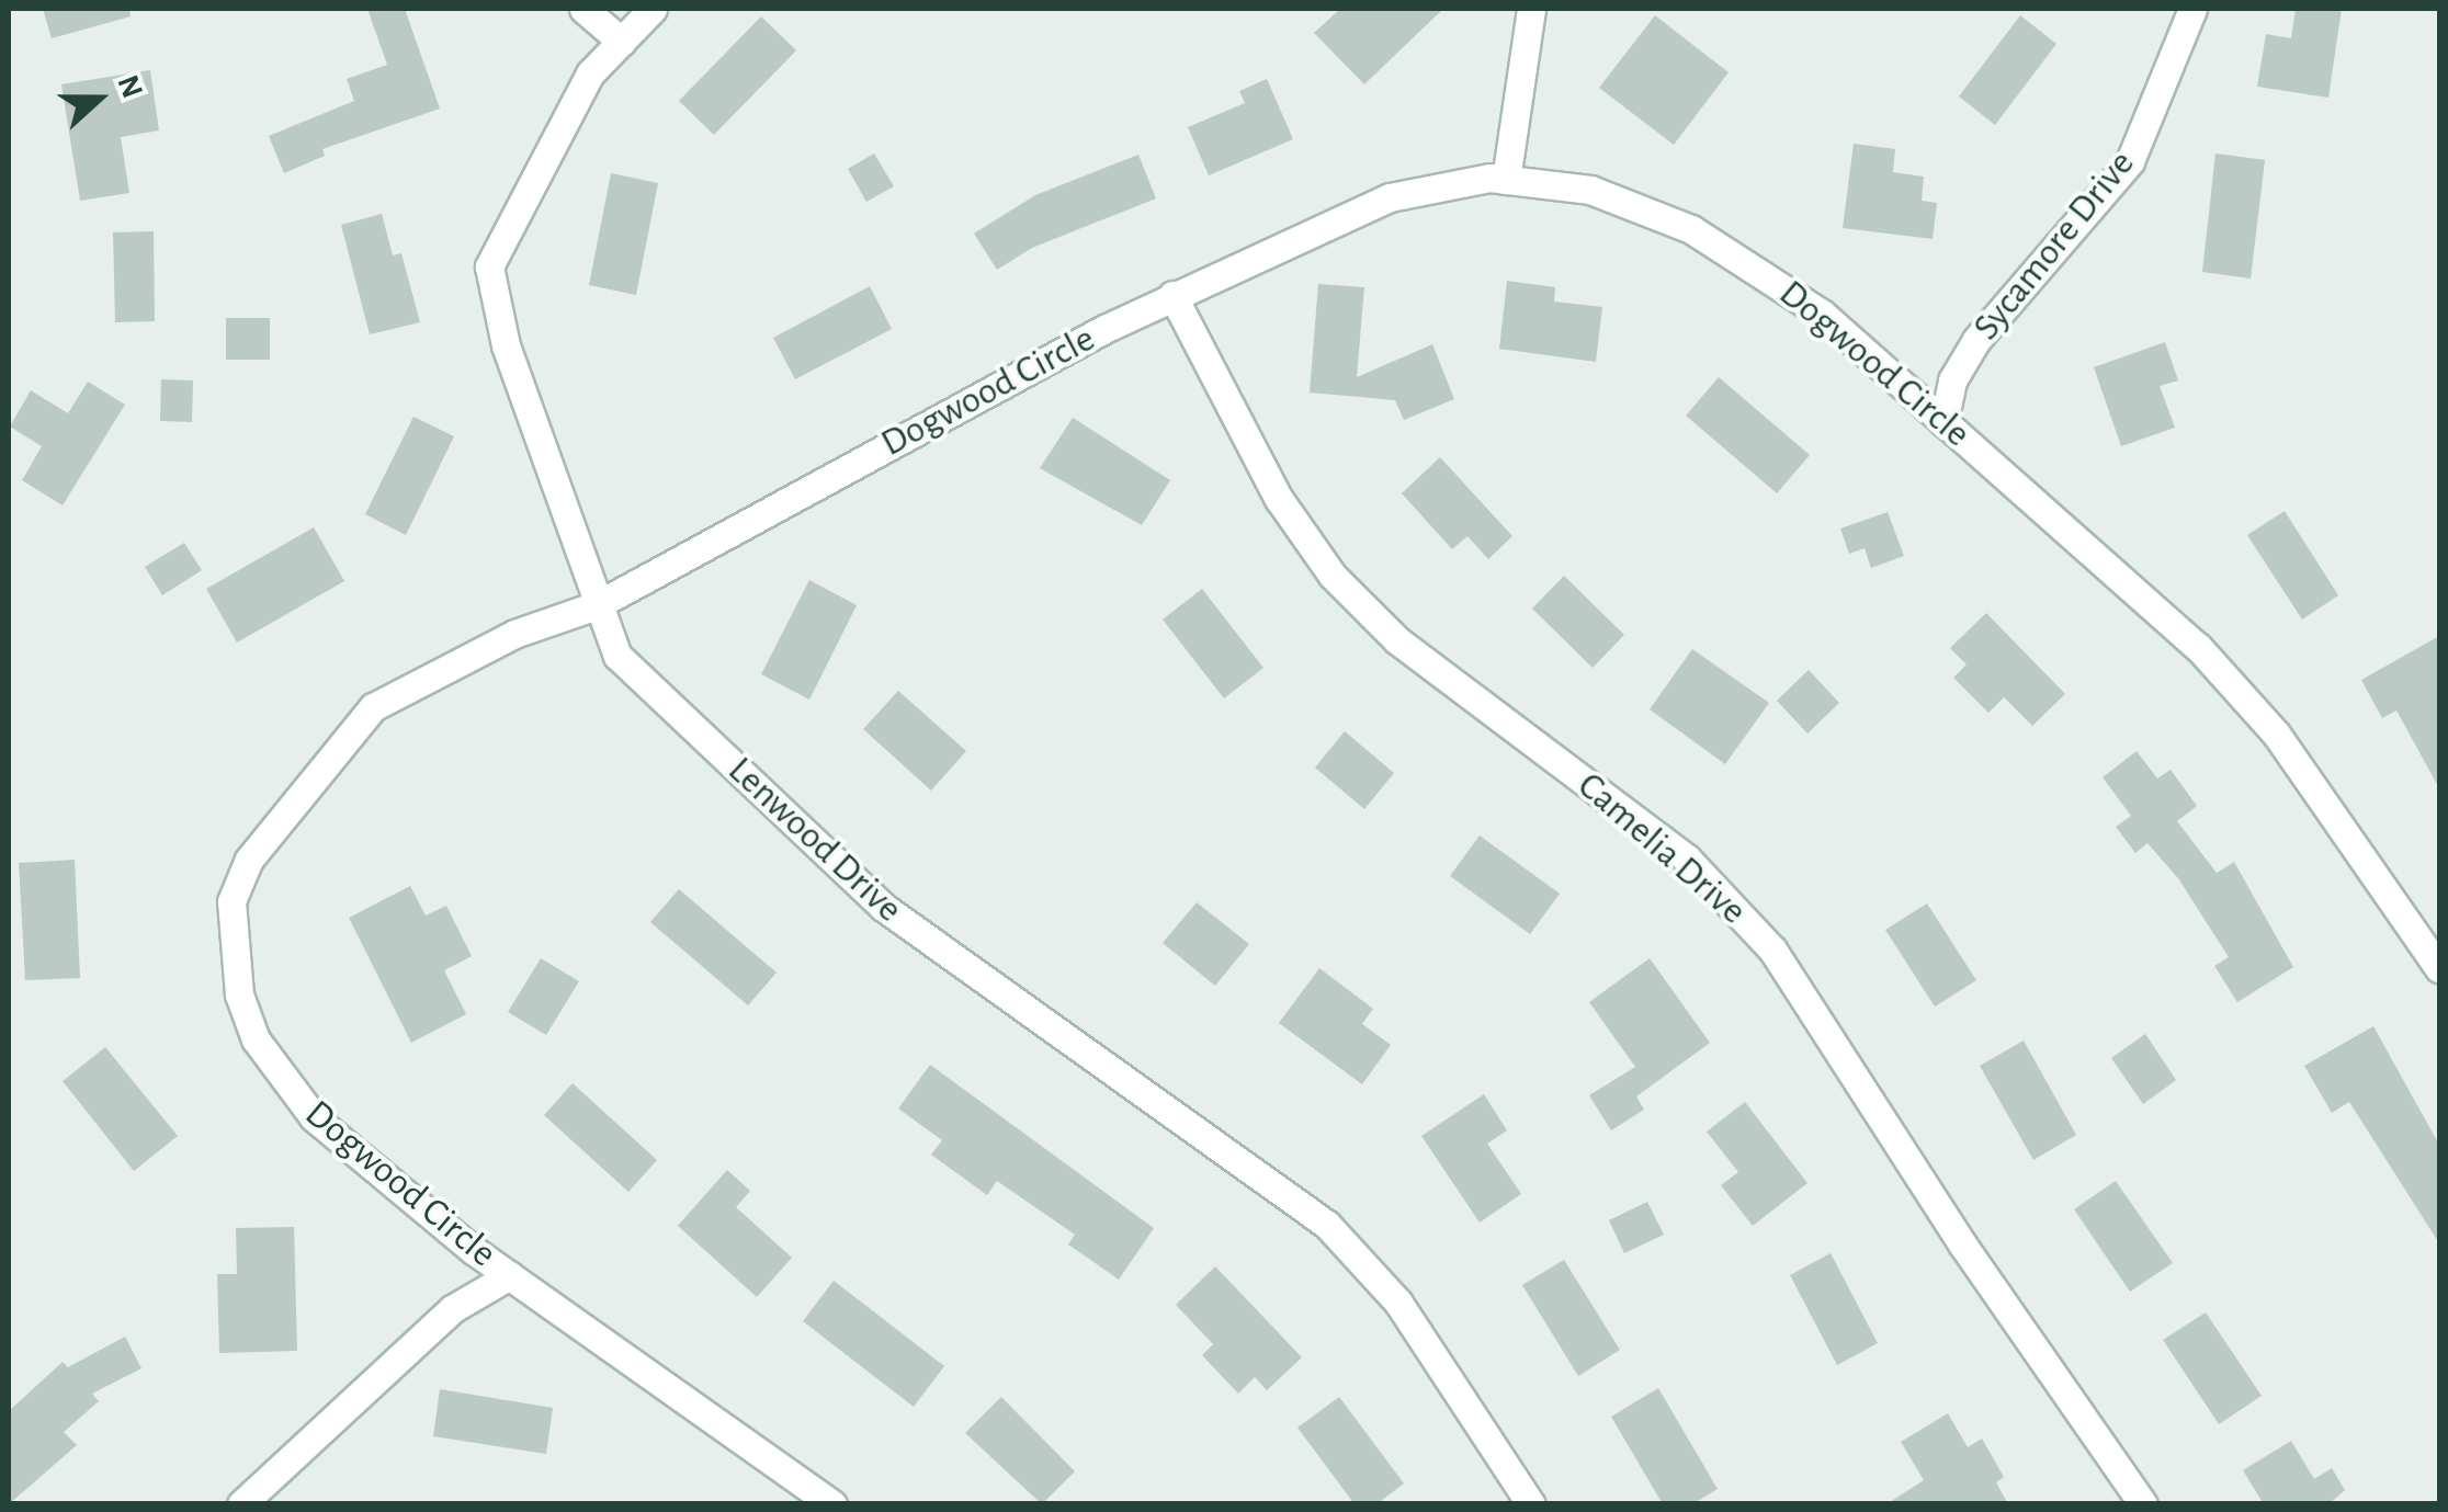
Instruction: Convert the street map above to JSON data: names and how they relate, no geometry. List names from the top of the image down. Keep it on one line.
{"streets":{"street":["Sycamore Drive","Dogwood Circle","Lenwood Drive","Camelia Drive"]},"crossings":[["Sycamore Drive","Dogwood Circle"],["Dogwood Circle","Lenwood Drive"],["Dogwood Circle","Camelia Drive"]],"north":"right"}
